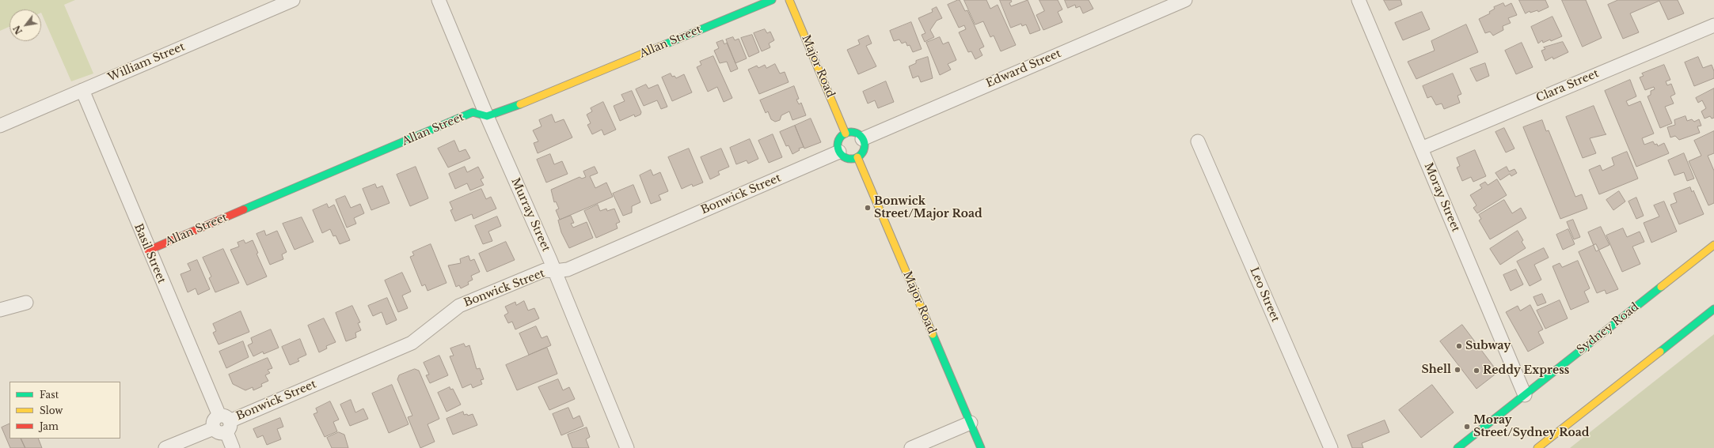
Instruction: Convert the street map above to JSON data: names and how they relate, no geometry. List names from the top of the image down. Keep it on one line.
{"streets":{"main road":["Allan Street","Major Road","Sydney Road"],"street":["William Street","Edward Street","Clara Street","Bonwick Street","Moray Street","Murray Street","Basil Street","Leo Street"]},"crossings":[["Allan Street","Murray Street"],["Allan Street","Basil Street"],["William Street","Basil Street"],["Major Road","Edward Street"],["Major Road","Bonwick Street"],["Edward Street","Bonwick Street"],["Clara Street","Moray Street"],["Bonwick Street","Murray Street"],["Bonwick Street","Basil Street"],["Moray Street","Sydney Road"]],"places":["Bonwick Street/Major Road","Subway","Shell","Reddy Express","Moray Street/Sydney Road"],"legend":["Fast","Slow","Jam"],"north":"bottom left"}
